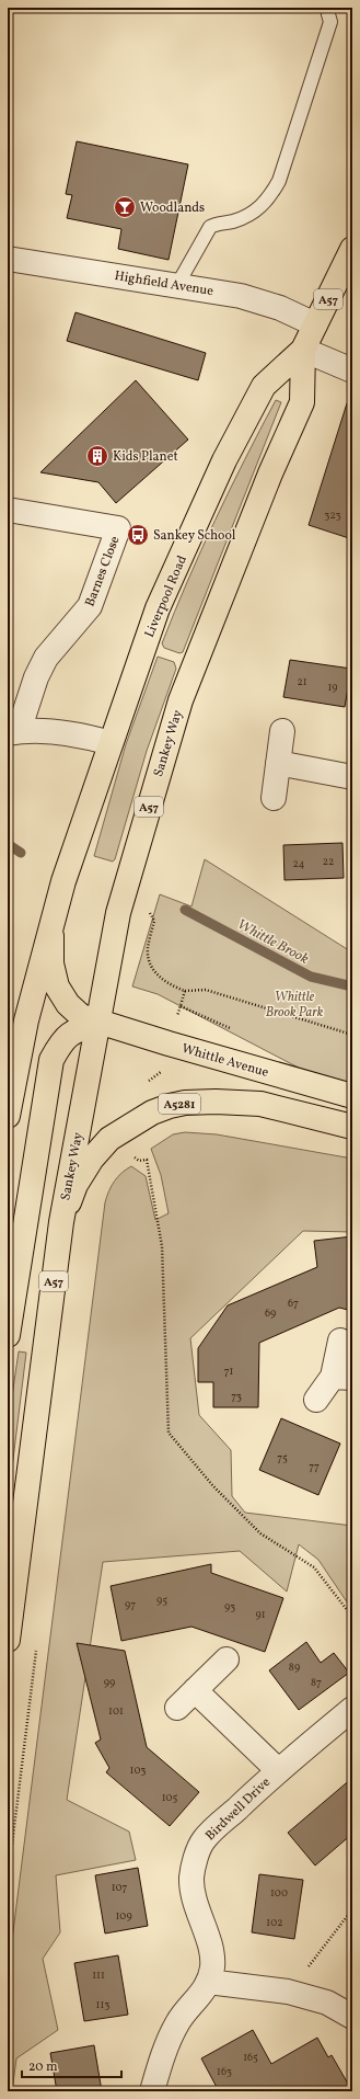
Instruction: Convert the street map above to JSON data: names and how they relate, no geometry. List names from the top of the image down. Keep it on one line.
{"streets":{"main road":["A57","Liverpool Road","Sankey Way","Whittle Avenue","A5281"],"street":["Highfield Avenue","Barnes Close","Birdwell Drive"]},"crossings":[["Highfield Avenue","Liverpool Road"],["A57","Liverpool Road"],["A57","Whittle Avenue"],["Liverpool Road","Sankey Way"],["Sankey Way","Whittle Avenue"],["Sankey Way","A5281"]],"water":["Whittle Brook"],"parks":["Whittle Brook Park"],"places":{"bar":["Woodlands"],"building":["Kids Planet"],"bus stop":["Sankey School"]},"house_numbers":["323","21","19","22","24","67","69","71","73","75","77","95","97","93","91","89","99","87","101","103","105","107","100","109","102","111","113","165","163"],"scale_bar":"20 m"}
